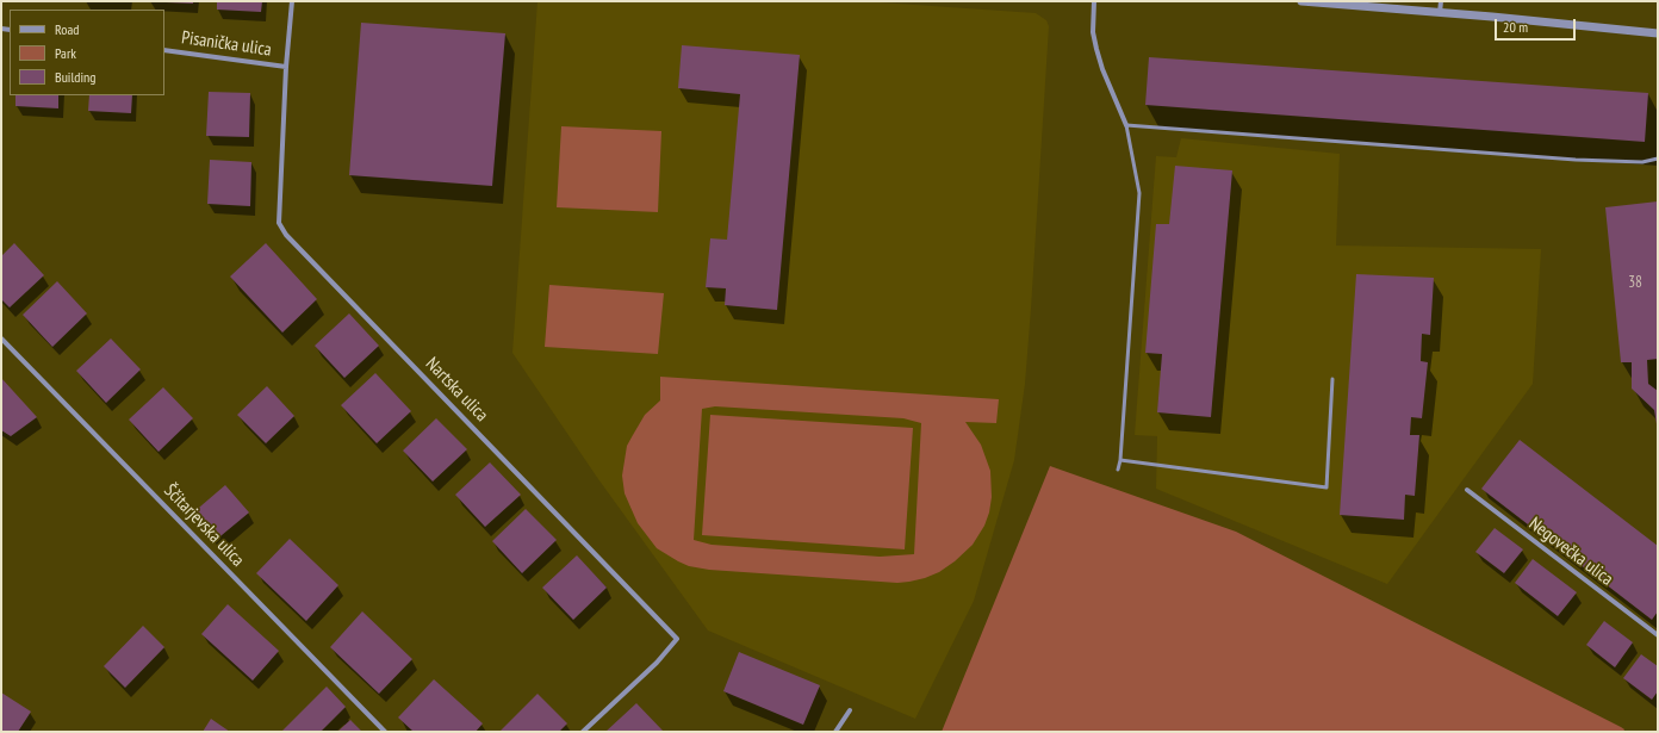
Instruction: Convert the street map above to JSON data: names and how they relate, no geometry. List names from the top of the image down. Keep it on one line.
{"streets":{"street":["Pisanička ulica","Nartska ulica","Ščitarjevska ulica","Negovečka ulica"]},"crossings":[["Pisanička ulica","Nartska ulica"]],"house_numbers":["38"],"legend":["Road","Park","Building"],"scale_bar":"20 m"}
